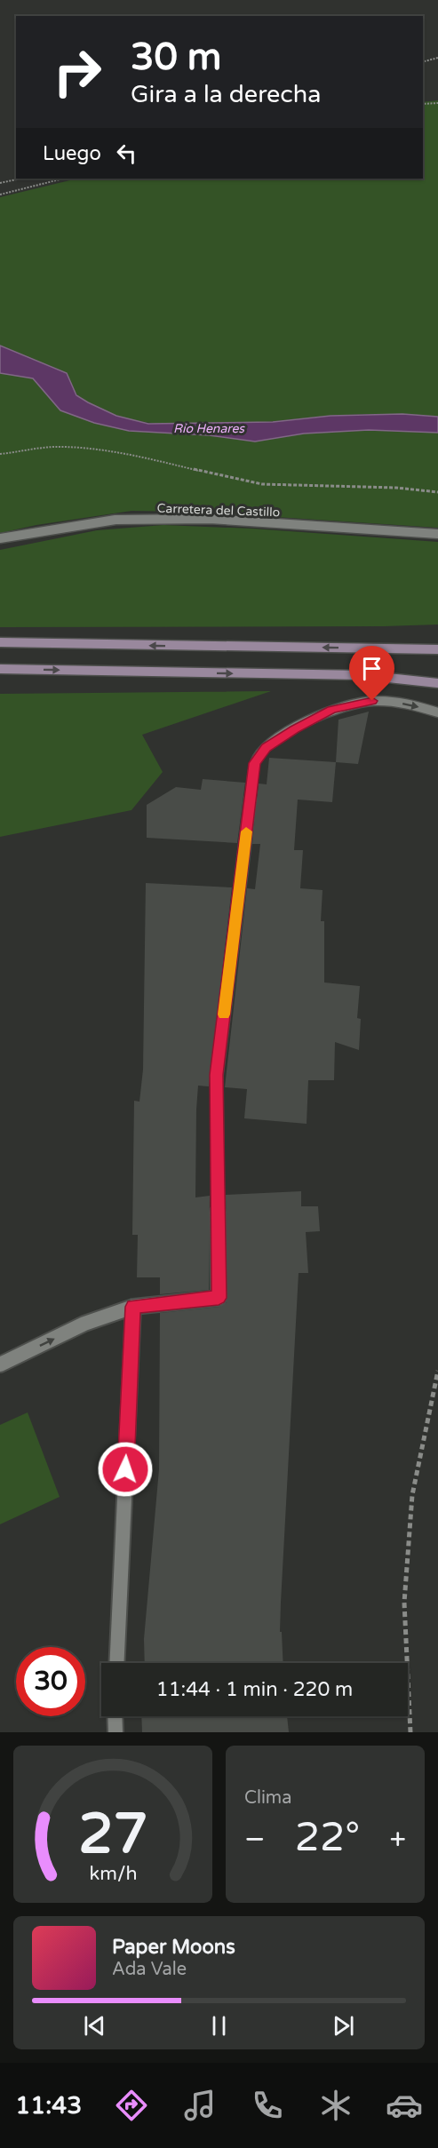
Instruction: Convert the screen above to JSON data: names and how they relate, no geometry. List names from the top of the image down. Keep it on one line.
{"streets":{"street":["Carretera del Castillo"]},"water":["Río Henares"],"page":{"turn":["30 m","Gira a la derecha"],"then":"Luego","limit":"30","trip":"11:44 · 1 min · 220 m","tile":"Clima","heat":["−","22°","+"],"song":["Paper Moons","Ada Vale"],"tabs":"11:43","gauge":["27","km/h"]}}
